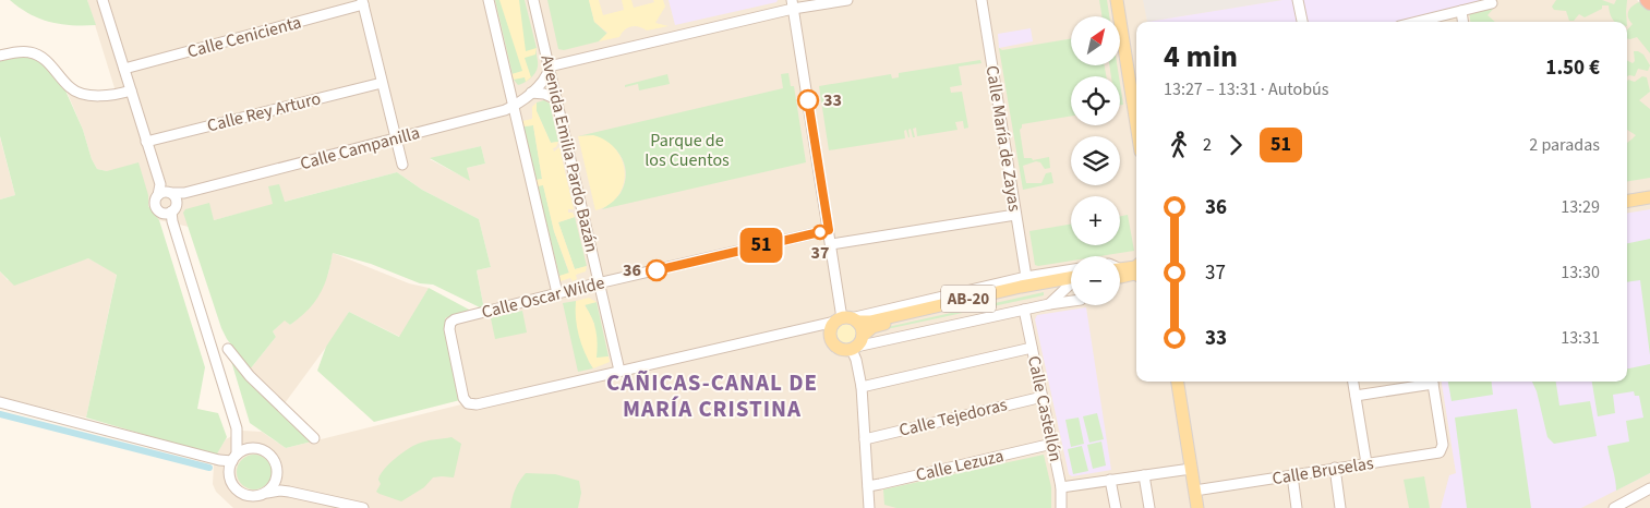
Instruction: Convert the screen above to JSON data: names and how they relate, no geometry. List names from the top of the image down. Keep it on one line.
{"streets":{"main road":["AB-20"],"street":["Calle Cenicienta","Calle Rey Arturo","Calle María de Zayas","Calle Campanilla","Avenida Emilia Pardo Bazán","Calle Oscar Wilde","Calle Castellón","Calle Tejedoras","Calle Lezuza","Calle Bruselas"]},"crossings":[["Calle Campanilla","Avenida Emilia Pardo Bazán"],["Avenida Emilia Pardo Bazán","Calle Oscar Wilde"],["Calle Castellón","Calle Tejedoras"],["Calle Castellón","Calle Lezuza"]],"districts":["CAÑICAS-CANAL DE MARÍA CRISTINA"],"parks":["Parque de los Cuentos"],"places":["33","37","36"],"lines":["bus line 51"],"north":"top right","page":{"on_map":"51","map_buttons":["+","−"],"heading":["4 min","13:27 – 13:31 · Autobús","1.50 €"],"legs":["2","51","2 paradas"],"list":[{"name":"36","value":"13:29"},{"name":"37","value":"13:30"},{"name":"33","value":"13:31"}]}}
